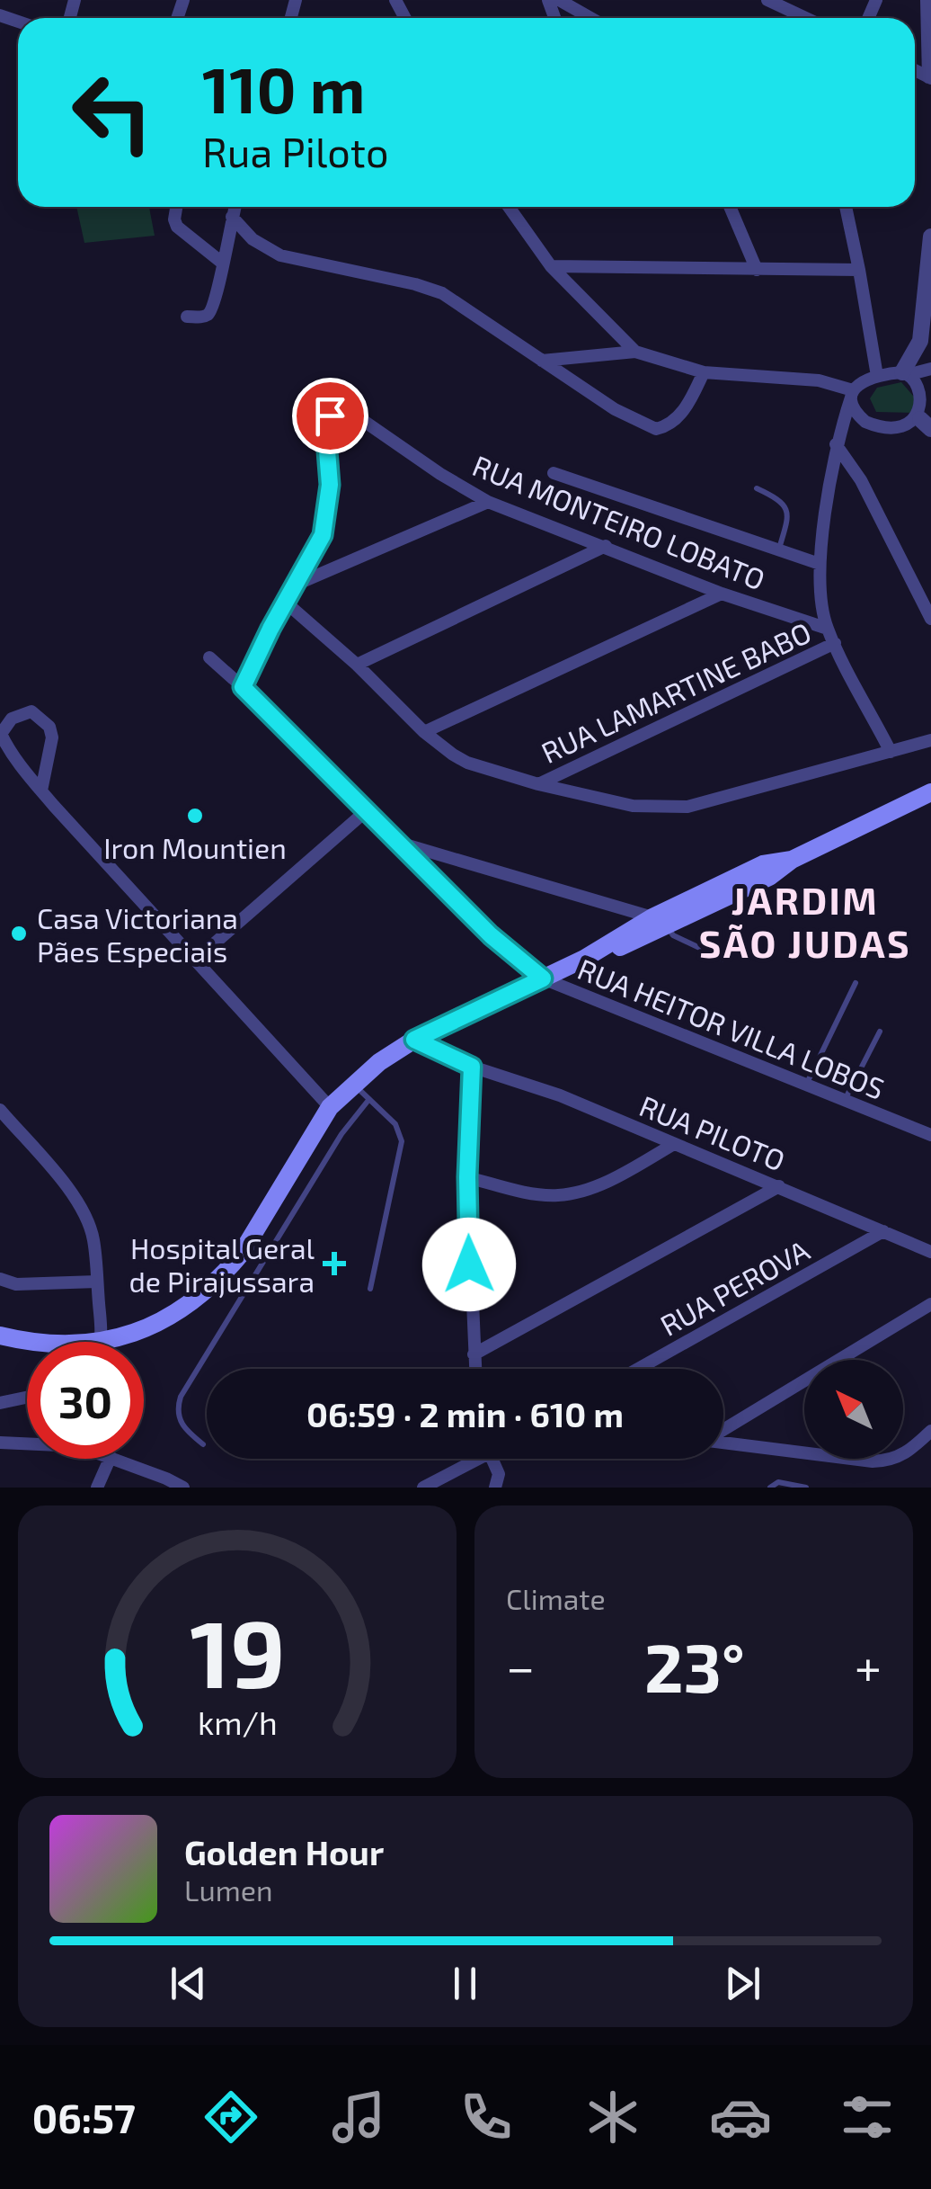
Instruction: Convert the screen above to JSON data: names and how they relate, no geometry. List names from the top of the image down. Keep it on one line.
{"streets":{"street":["RUA MONTEIRO LOBATO","RUA LAMARTINE BABO","RUA HEITOR VILLA LOBOS","RUA PILOTO","RUA PEROVA"]},"crossings":[["RUA MONTEIRO LOBATO","RUA HEITOR VILLA LOBOS"],["RUA PILOTO","RUA PEROVA"]],"districts":["JARDIM SÃO JUDAS"],"places":{"other":["Iron Mountien","Casa Victoriana Pães Especiais"],"health":["Hospital Geral de Pirajussara"]},"north":"top left","page":{"turn":["110 m","Rua Piloto"],"limit":"30","trip":"06:59 · 2 min · 610 m","tile":"Climate","heat":["−","23°","+"],"song":["Golden Hour","Lumen"],"tabs":"06:57","gauge":["19","km/h"]}}
